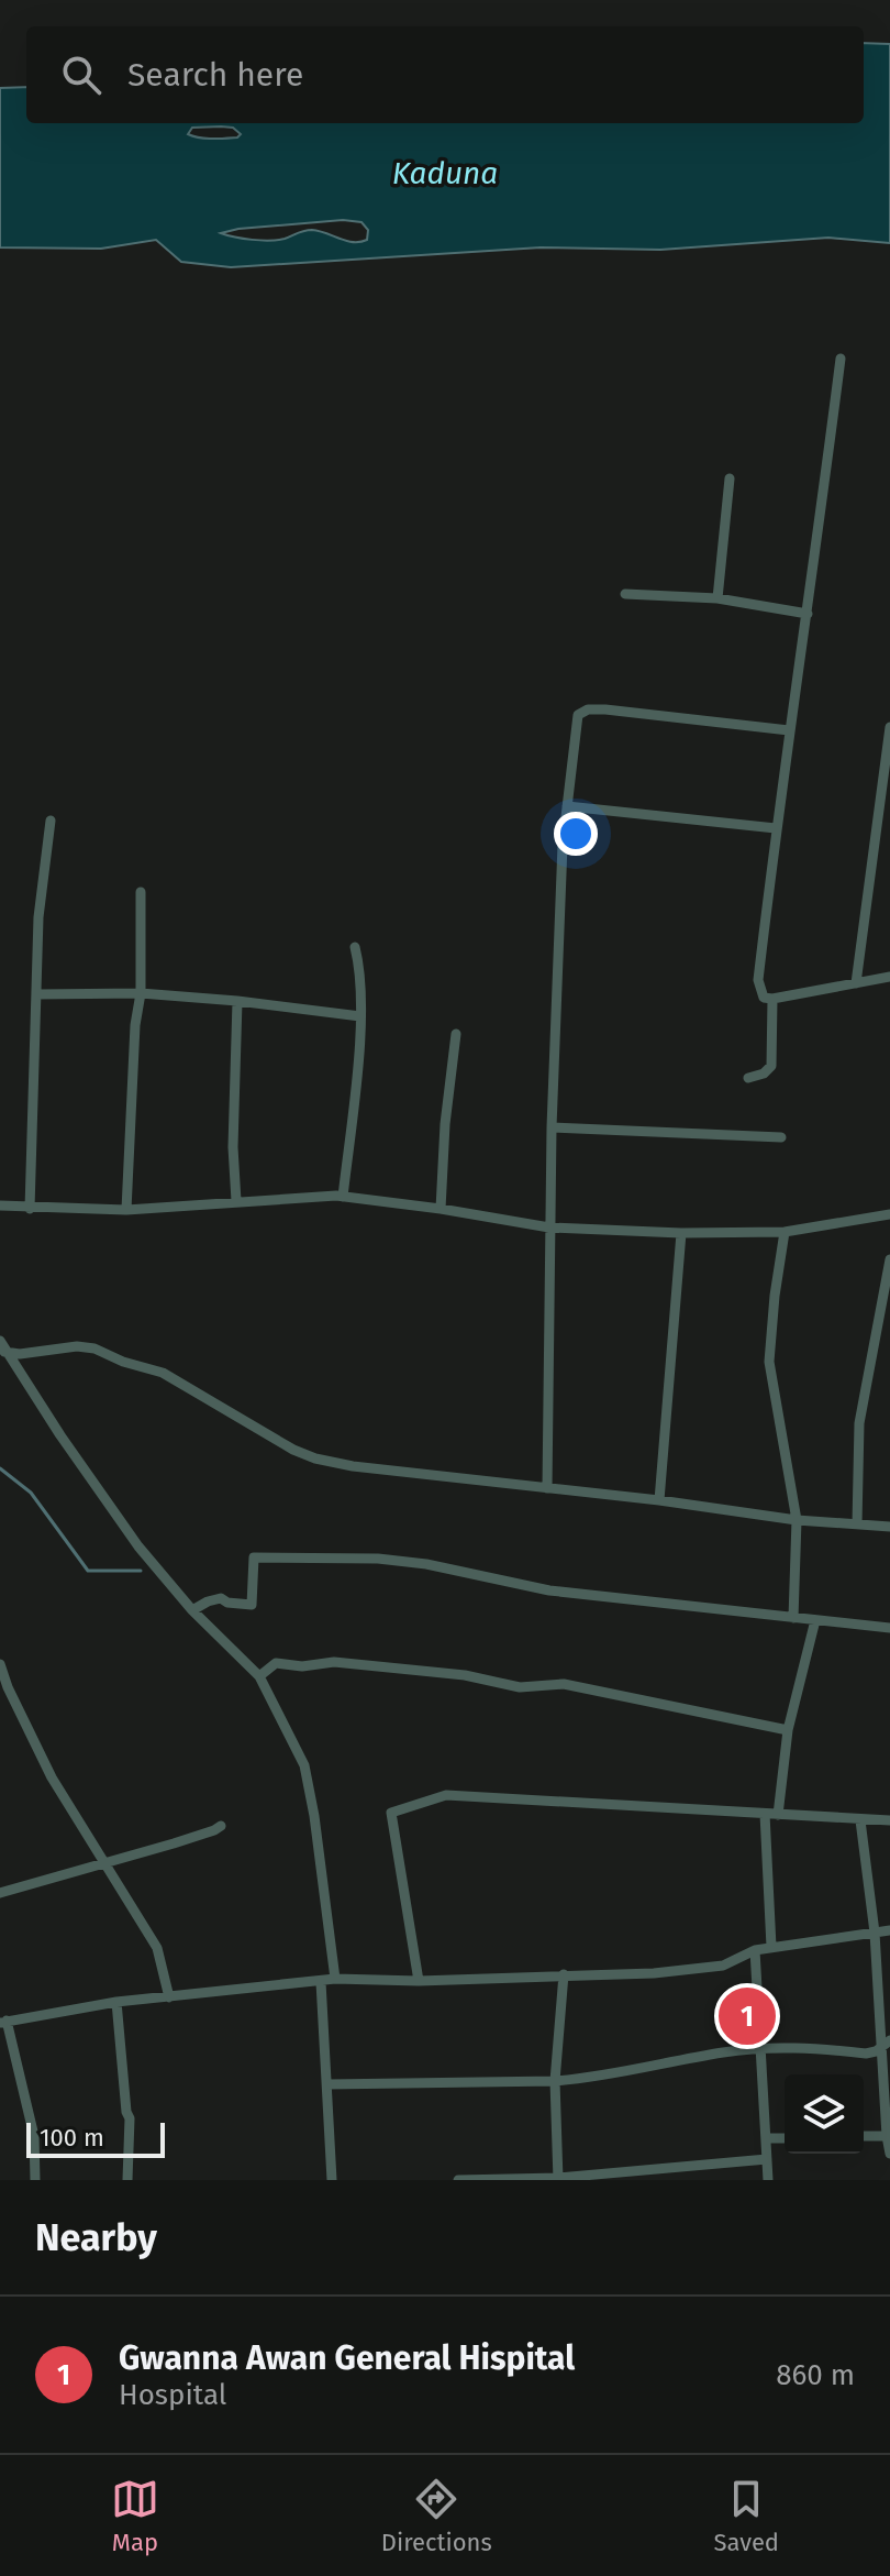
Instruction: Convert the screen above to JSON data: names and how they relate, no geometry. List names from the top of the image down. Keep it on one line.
{"water":["Kaduna"],"scale_bar":"100 m","page":{"search":"Search here","pins":"1","scale":"100 m","heading":"Nearby","list":[{"mark":"1","name":"Gwanna Awan General Hispital","note":"Hospital","value":"860 m"}],"nav":["Map","Directions","Saved"]}}
